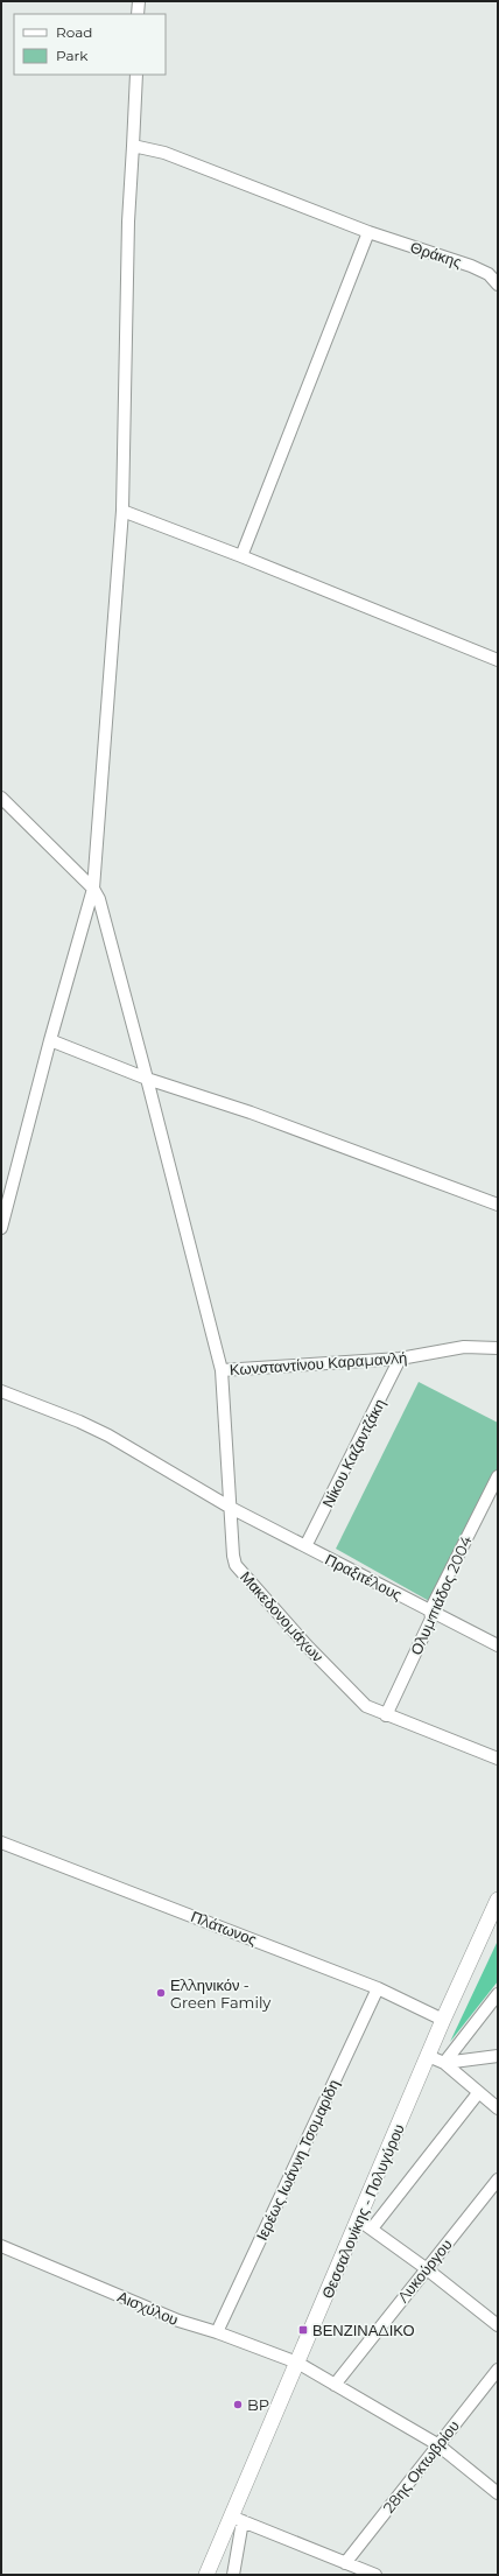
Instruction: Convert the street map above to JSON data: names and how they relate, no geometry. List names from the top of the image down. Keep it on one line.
{"streets":{"main road":["Θεσσαλονίκης - Πολυγύρου"],"street":["Θράκης","Κωνσταντίνου Καραμανλή","Νίκου Καζαντζάκη","Πραξιτέλους","Ολυμπιάδος 2004","Μακεδονομάχων","Πλάτωνος","Ιερέως Ιωάννη Τσομαρίδη","Λυκούργου","Αισχύλου","28ης Οκτωβρίου"]},"crossings":[["Κωνσταντίνου Καραμανλή","Νίκου Καζαντζάκη"],["Κωνσταντίνου Καραμανλή","Μακεδονομάχων"],["Νίκου Καζαντζάκη","Πραξιτέλους"],["Πραξιτέλους","Ολυμπιάδος 2004"],["Πραξιτέλους","Μακεδονομάχων"],["Ολυμπιάδος 2004","Μακεδονομάχων"],["Πλάτωνος","Ιερέως Ιωάννη Τσομαρίδη"],["Πλάτωνος","Θεσσαλονίκης - Πολυγύρου"],["Ιερέως Ιωάννη Τσομαρίδη","Αισχύλου"],["Θεσσαλονίκης - Πολυγύρου","Αισχύλου"],["Λυκούργου","Αισχύλου"],["Αισχύλου","28ης Οκτωβρίου"]],"places":{"other":["Ελληνικόν - Green Family","BP"],"transit":["ΒΕΝΖΙΝΑΔΙΚΟ"]},"legend":["Road","Park"]}
